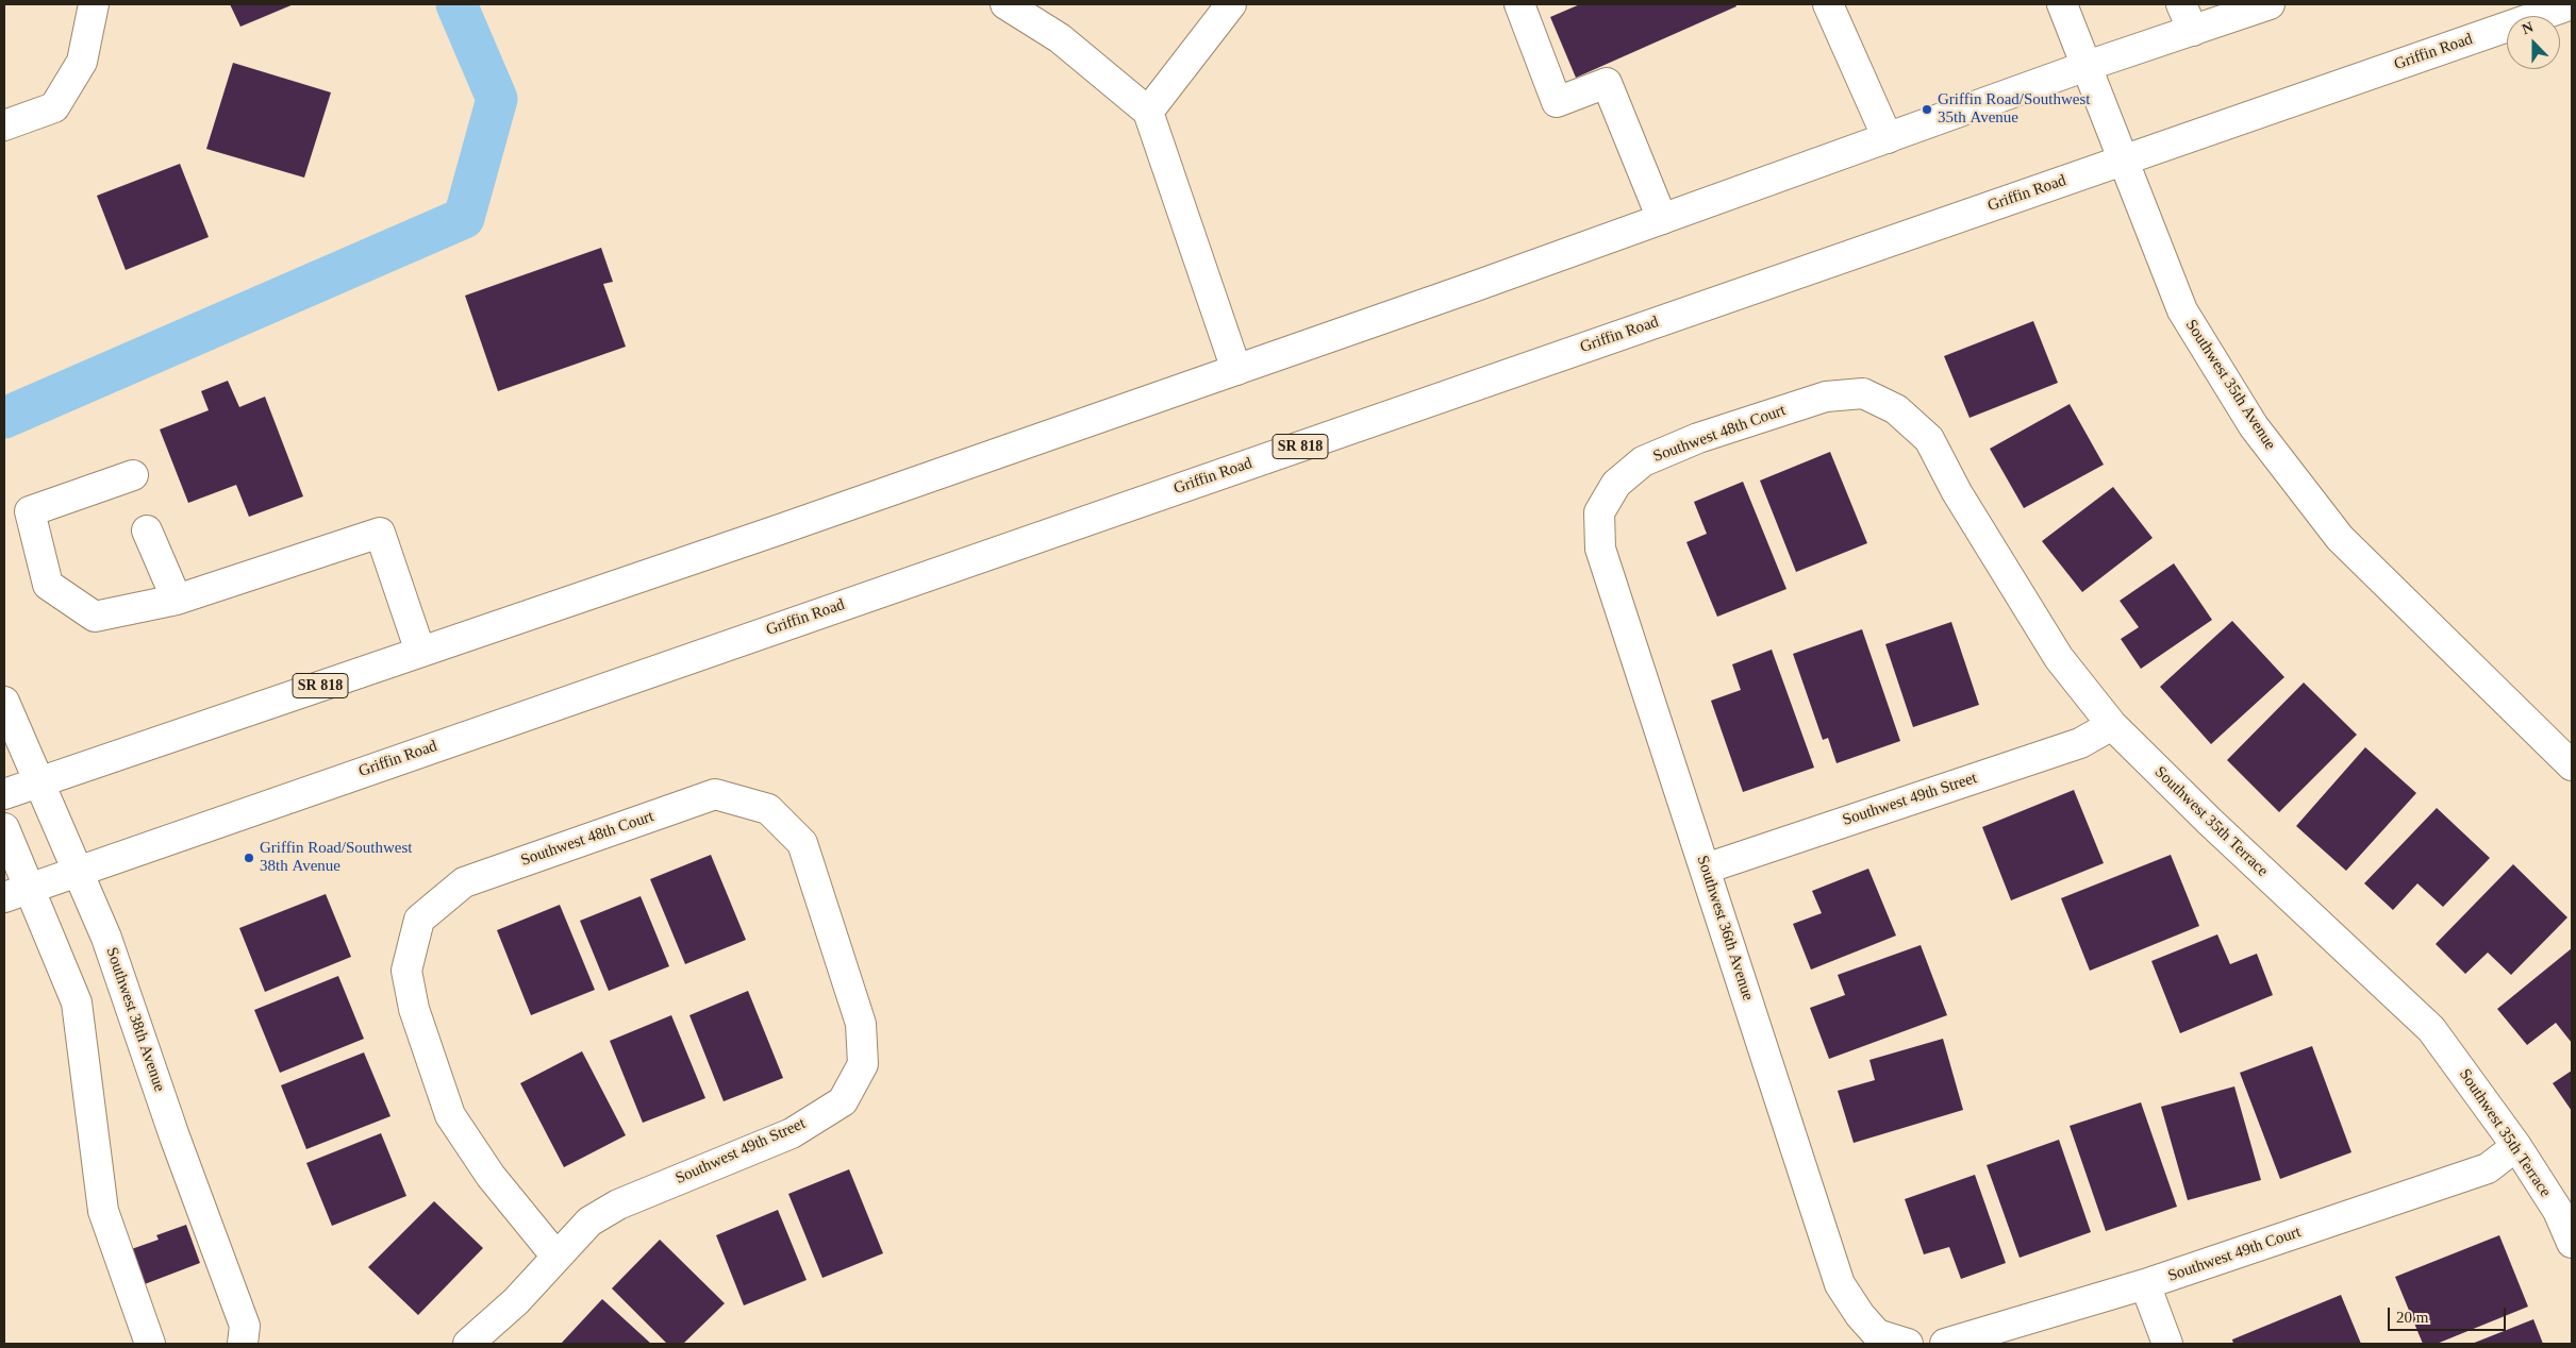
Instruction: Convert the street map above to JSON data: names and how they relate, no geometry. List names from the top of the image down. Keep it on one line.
{"streets":{"street":["Griffin Road","Southwest 35th Avenue","Southwest 48th Court","SR 818","Southwest 49th Street","Southwest 35th Terrace","Southwest 36th Avenue","Southwest 38th Avenue","Southwest 49th Court"]},"crossings":[["Griffin Road","Southwest 35th Avenue"],["Griffin Road","Southwest 38th Avenue"],["Southwest 35th Avenue","SR 818"],["Southwest 48th Court","Southwest 49th Street"],["Southwest 48th Court","Southwest 35th Terrace"],["Southwest 48th Court","Southwest 36th Avenue"],["SR 818","Southwest 38th Avenue"],["Southwest 49th Street","Southwest 35th Terrace"],["Southwest 49th Street","Southwest 36th Avenue"],["Southwest 35th Terrace","Southwest 49th Court"]],"places":["Griffin Road/Southwest 35th Avenue","Griffin Road/Southwest 38th Avenue"],"scale_bar":"20 m","north":"top"}
